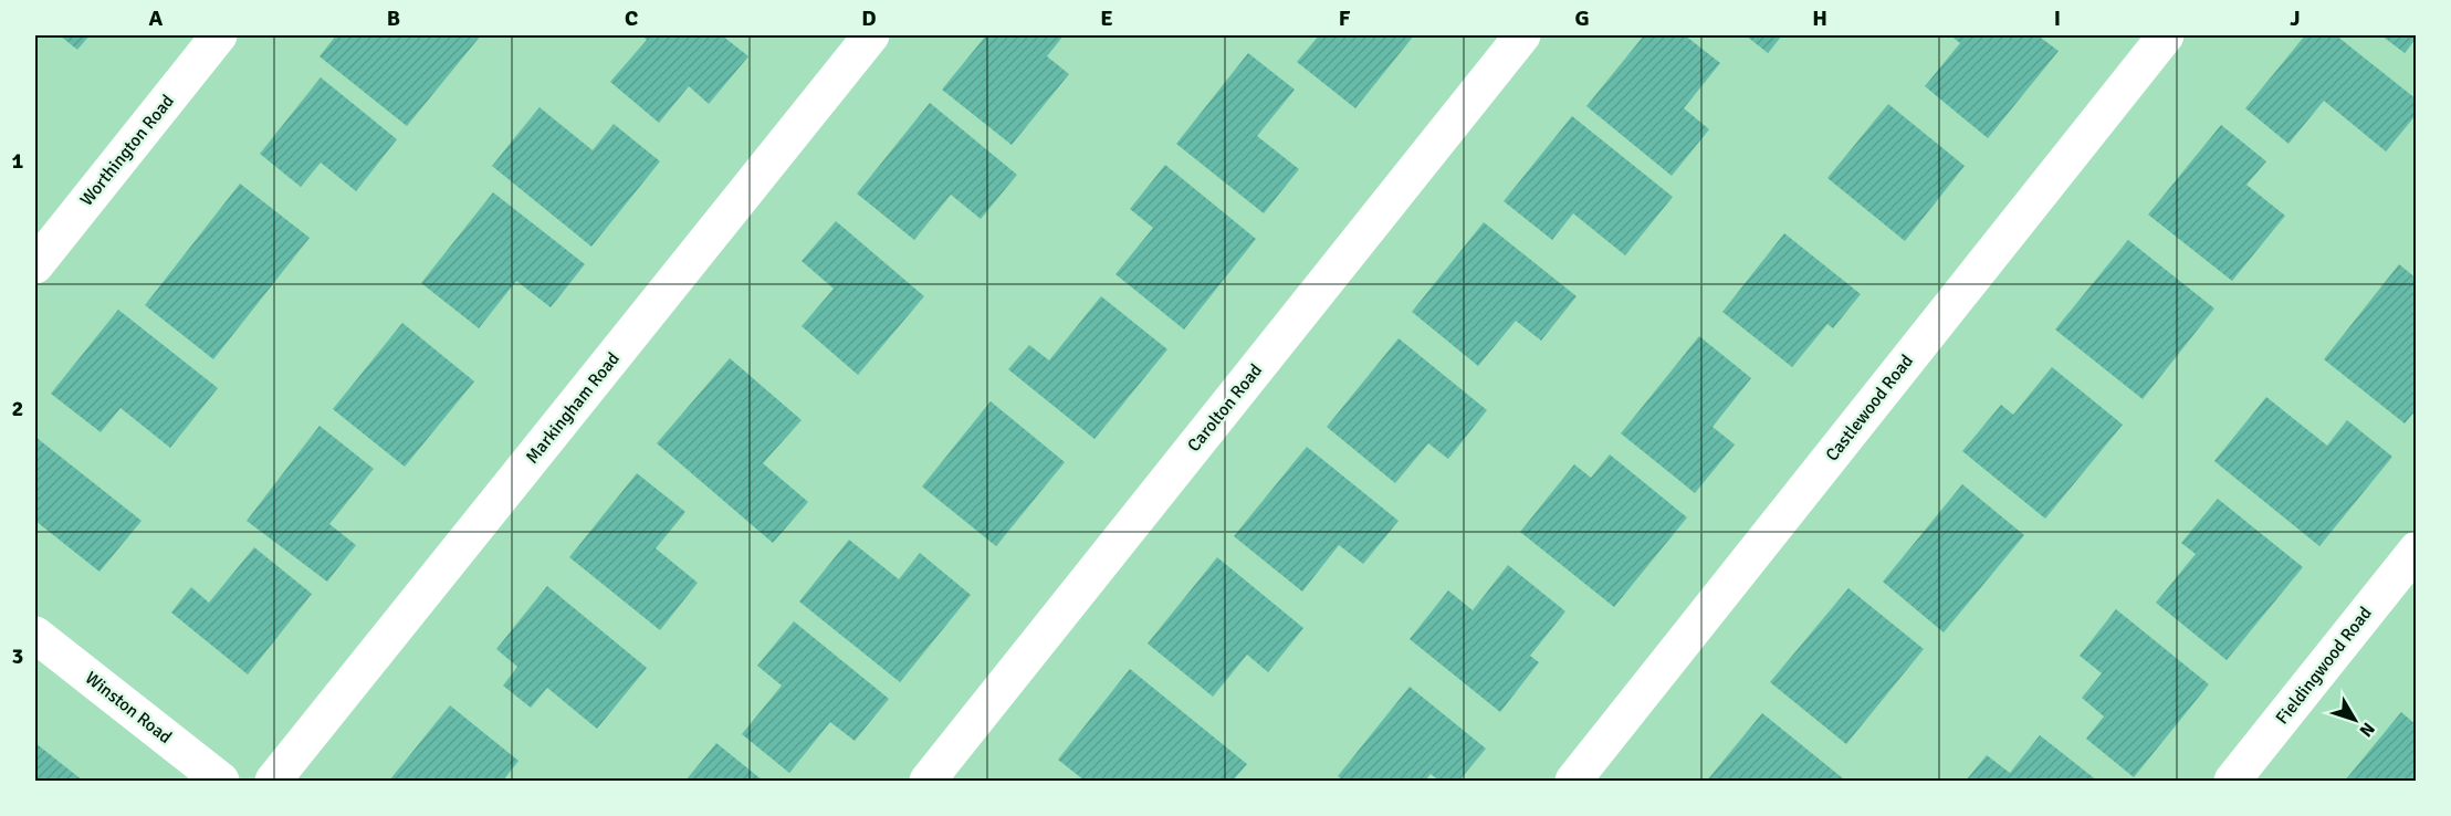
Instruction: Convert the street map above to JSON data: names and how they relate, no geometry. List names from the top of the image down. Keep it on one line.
{"streets":{"street":["Worthington Road","Markingham Road","Carolton Road","Castlewood Road","Fieldingwood Road","Winston Road"]},"north":"bottom right","grid":{"columns":["A","B","C","D","E","F","G","H","I","J"],"rows":["1","2","3"]}}
